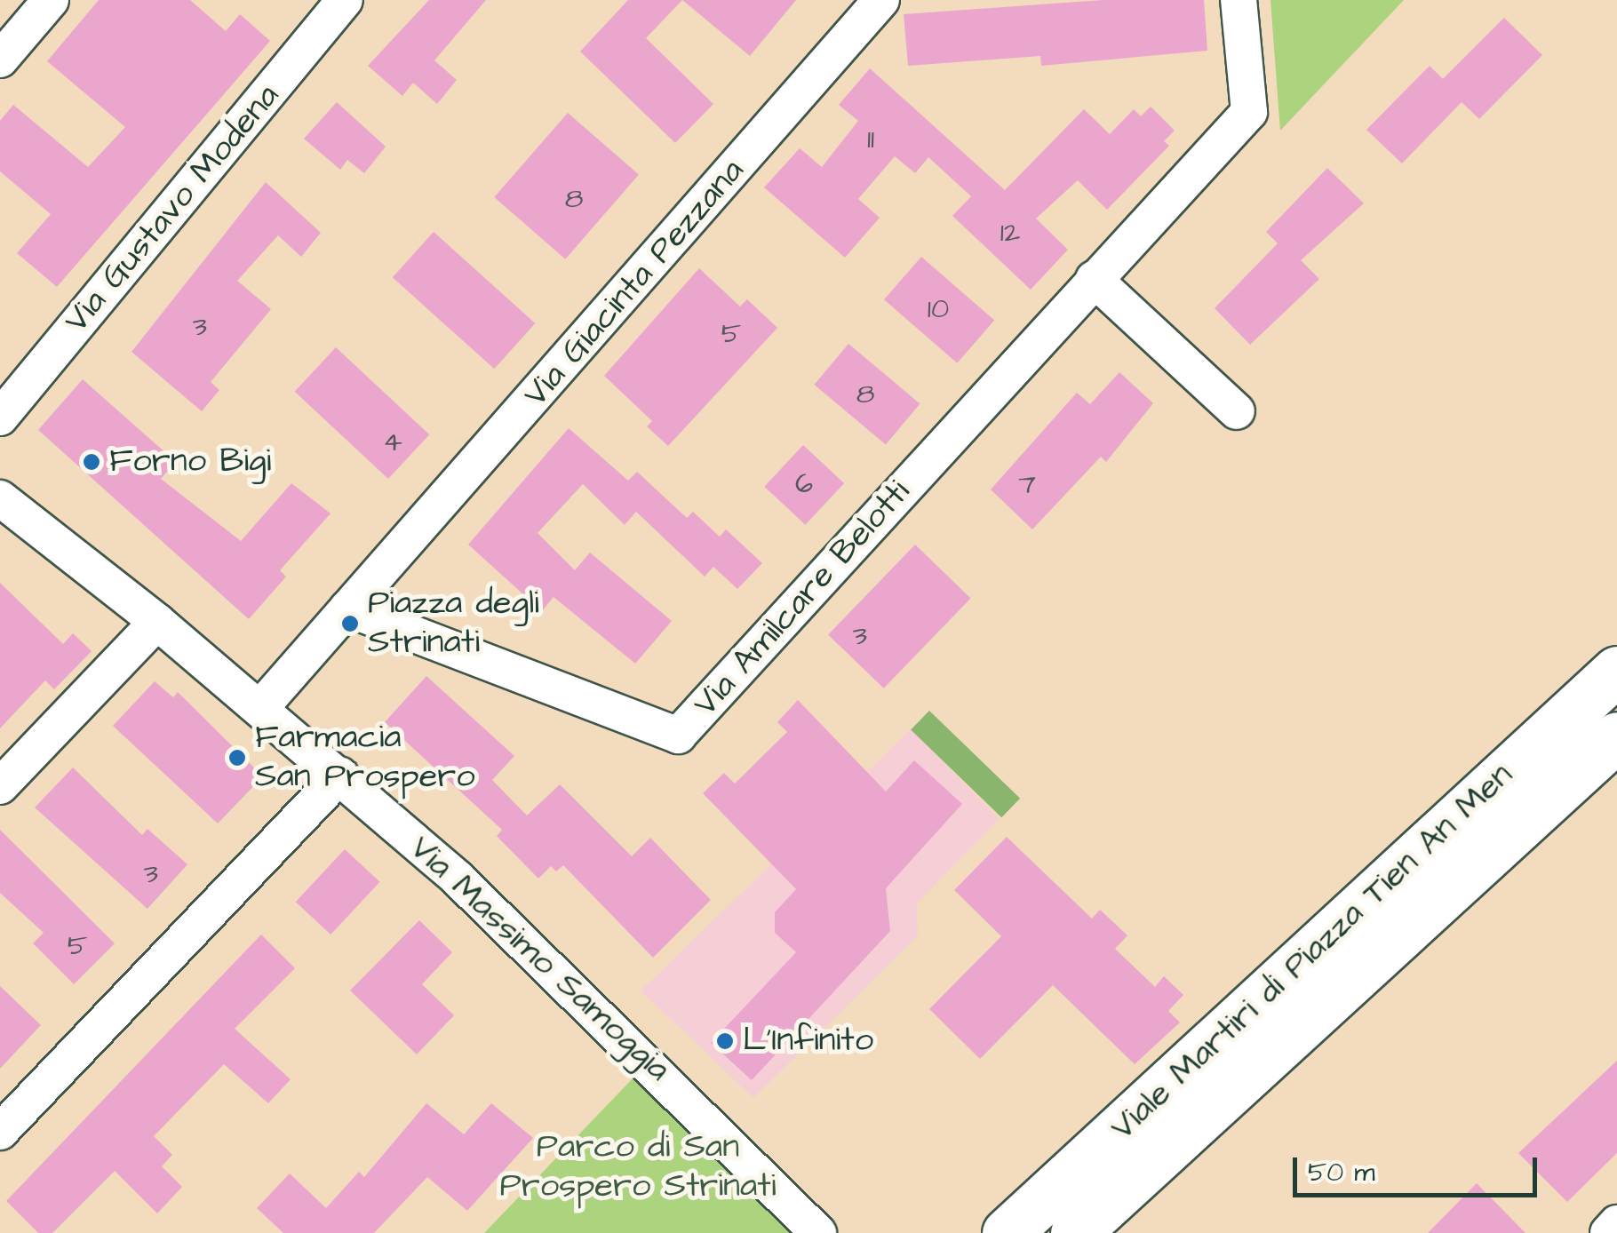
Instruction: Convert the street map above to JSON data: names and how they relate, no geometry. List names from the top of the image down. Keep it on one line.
{"streets":{"highway":["Viale Martiri di Piazza Tien An Men"],"street":["Via Gustavo Modena","Via Giacinta Pezzana","Via Amilcare Belotti","Via Massimo Samoggia"]},"crossings":[["Via Giacinta Pezzana","Via Amilcare Belotti"]],"parks":["Parco di San Prospero Strinati"],"places":["Forno Bigi","Piazza degli Strinati","Farmacia San Prospero","L'Infinito"],"house_numbers":["11","8","12","10","3","5","8","4","6","7","3","3","5"],"scale_bar":"50 m"}
